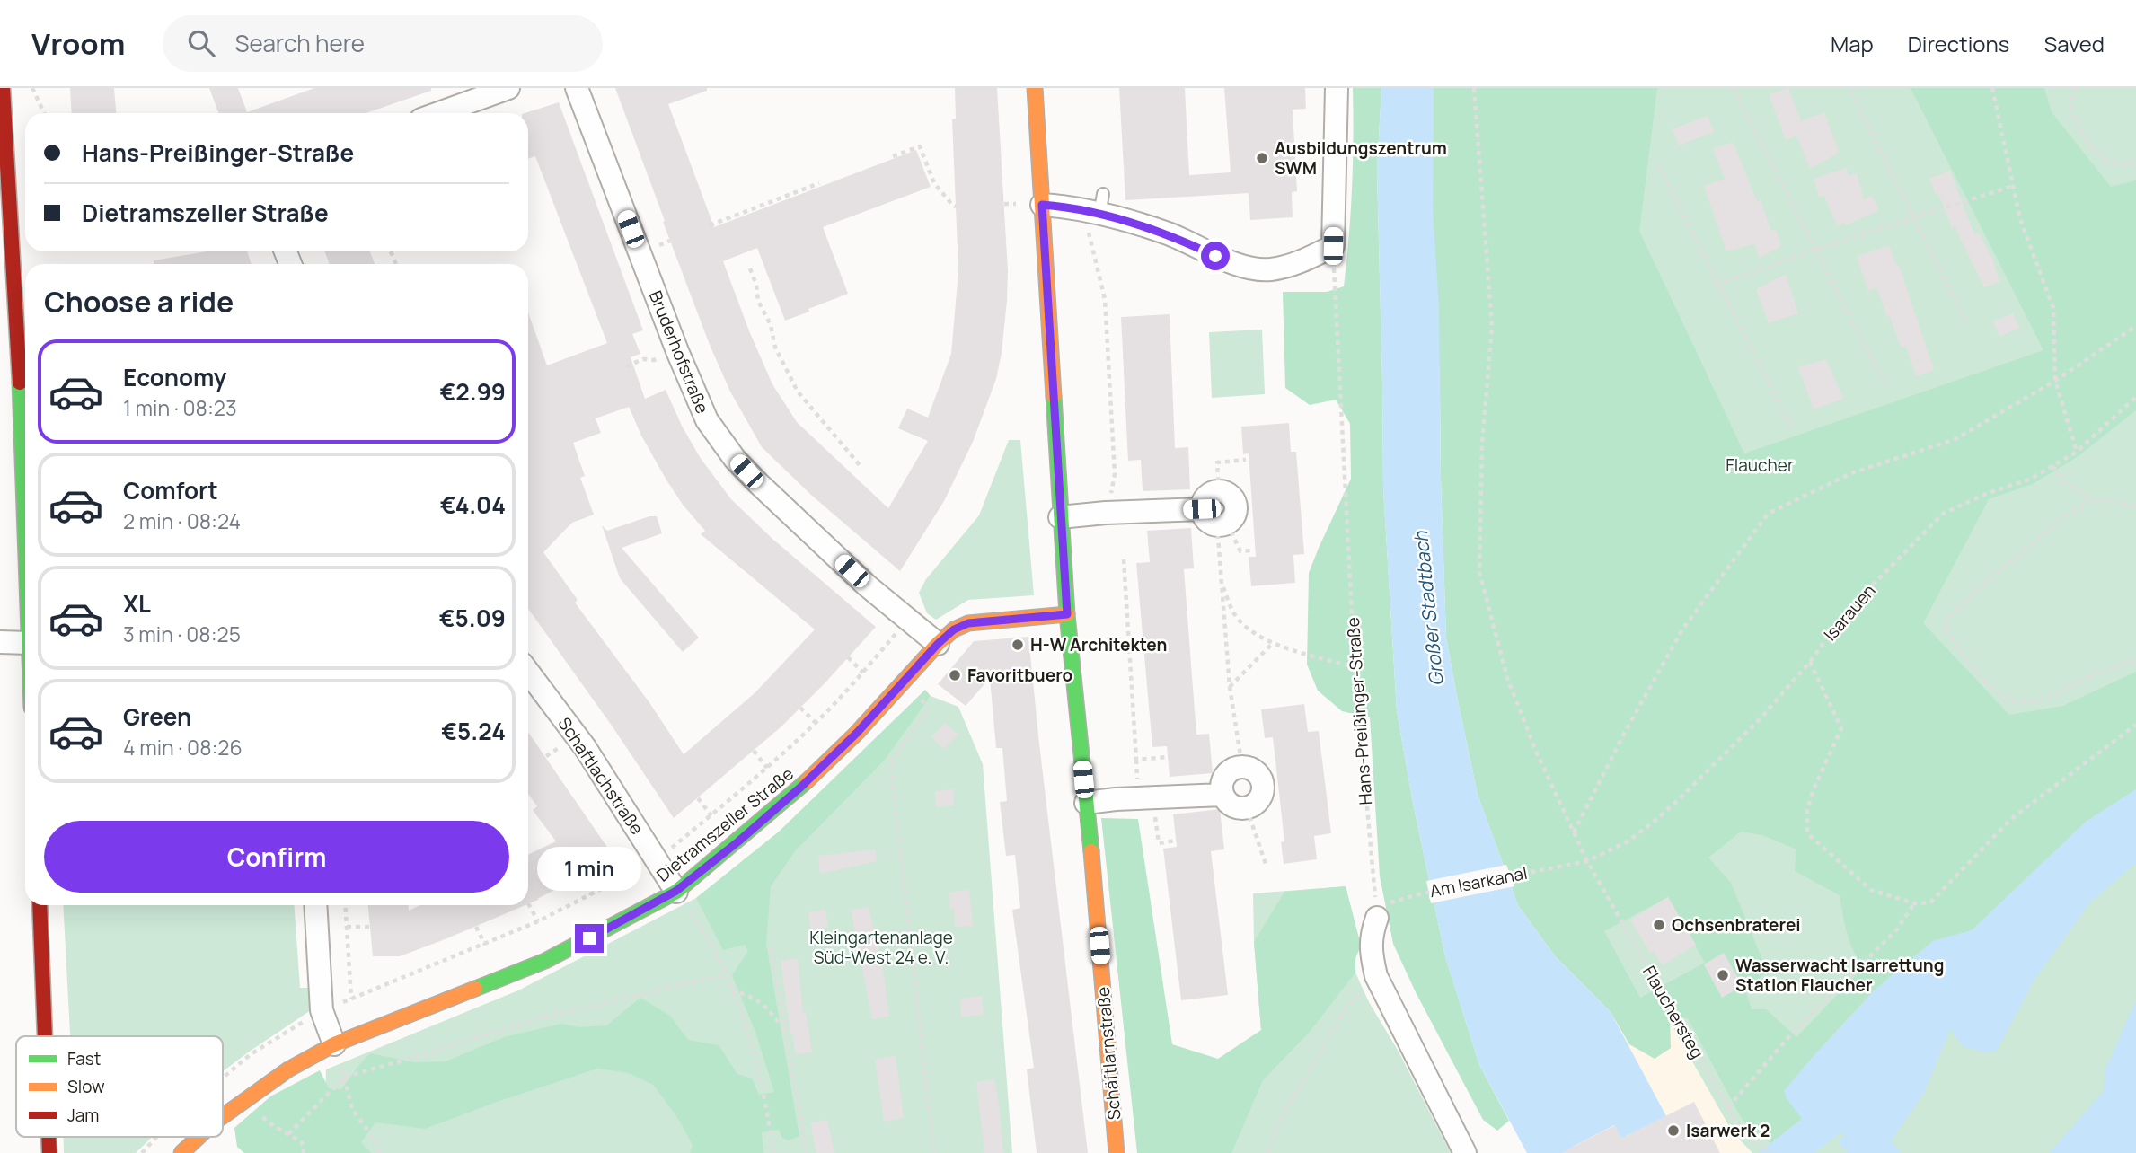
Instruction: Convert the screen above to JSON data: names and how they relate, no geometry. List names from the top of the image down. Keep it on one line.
{"streets":{"street":["Bruderhofstraße","Schaftlachstraße","Dietramszeller Straße","Schäftlarnstraße"],"path":["Isarauen","Hans-Preißinger-Straße","Am Isarkanal","Flauchersteg"]},"crossings":[["Bruderhofstraße","Dietramszeller Straße"],["Isarauen","Am Isarkanal"],["Isarauen","Flauchersteg"],["Hans-Preißinger-Straße","Am Isarkanal"],["Schaftlachstraße","Dietramszeller Straße"],["Dietramszeller Straße","Schäftlarnstraße"],["Am Isarkanal","Flauchersteg"]],"water":["Großer Stadtbach"],"parks":["Flaucher","Kleingartenanlage Süd-West 24 e. V."],"places":["Ausbildungszentrum SWM","H-W Architekten","Favoritbuero","Ochsenbraterei","Wasserwacht Isarrettung Station Flaucher","Isarwerk 2"],"legend":["Fast","Slow","Jam"],"page":{"header":"Vroom","search":"Search here","nav":["Map","Directions","Saved"],"banner":["Hans-Preißinger-Straße","Dietramszeller Straße"],"heading":"Choose a ride","list":[{"name":"Economy","note":"1 min · 08:23","value":"€2.99"},{"name":"Comfort","note":"2 min · 08:24","value":"€4.04"},{"name":"XL","note":"3 min · 08:25","value":"€5.09"},{"name":"Green","note":"4 min · 08:26","value":"€5.24"}],"buttons":"Confirm","bubble":"1 min"}}
